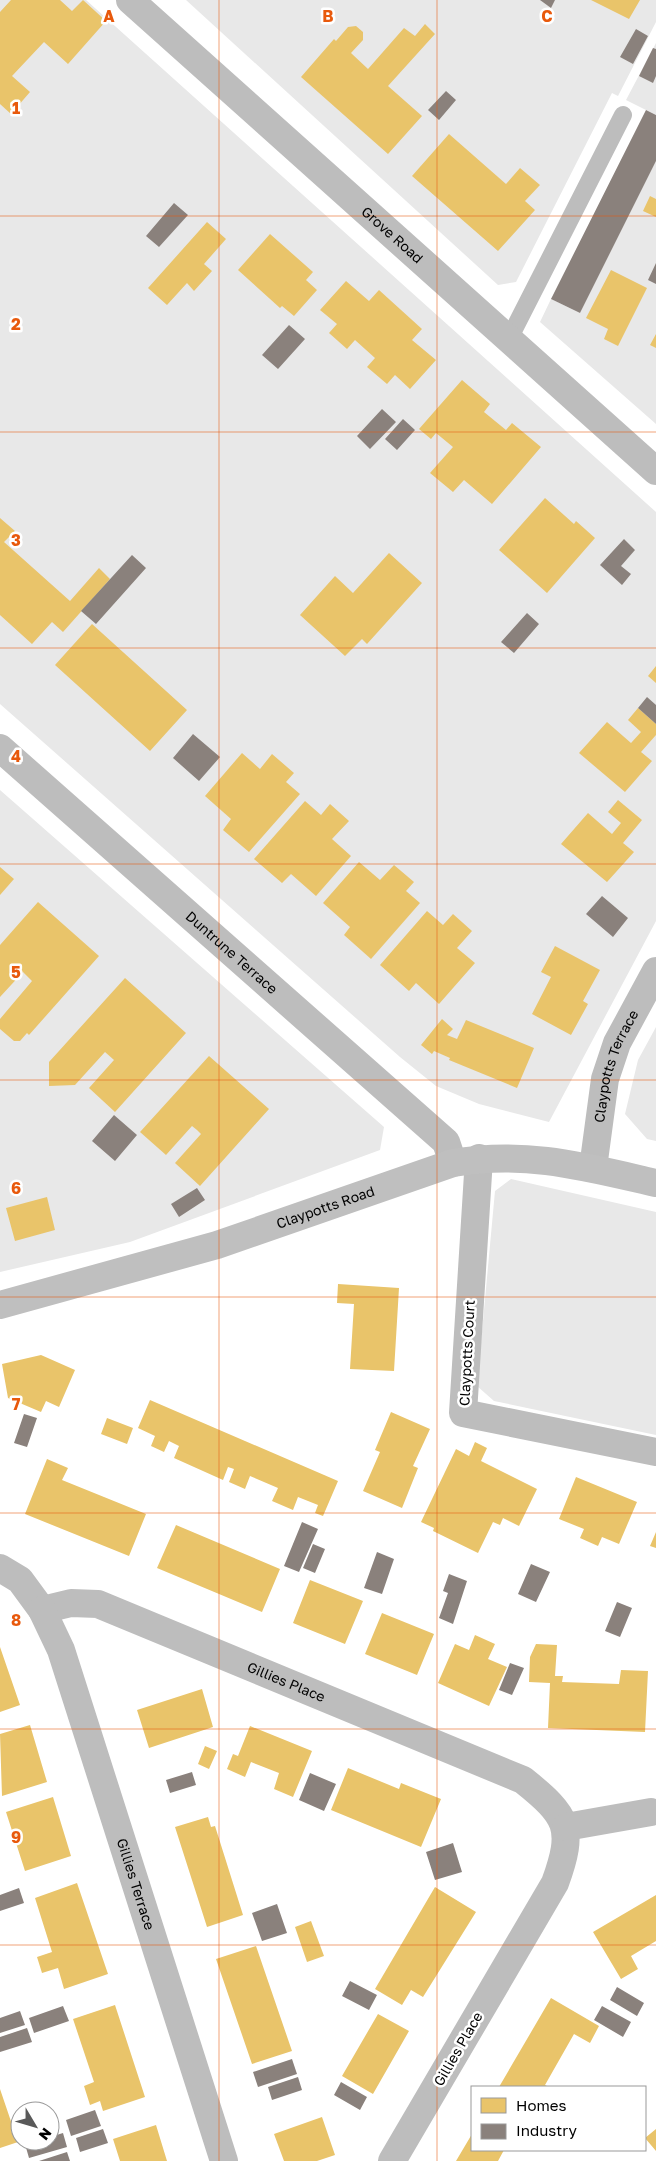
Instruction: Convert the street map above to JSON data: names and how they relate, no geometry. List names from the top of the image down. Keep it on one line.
{"streets":{"main road":["Claypotts Road"],"street":["Grove Road","Duntrune Terrace","Claypotts Terrace","Claypotts Court","Gillies Place","Gillies Terrace"]},"crossings":[["Duntrune Terrace","Claypotts Road"],["Duntrune Terrace","Claypotts Court"],["Claypotts Terrace","Claypotts Road"],["Claypotts Road","Claypotts Court"],["Gillies Place","Gillies Terrace"]],"legend":["Homes","Industry"],"north":"bottom right","grid":{"columns":["A","B","C"],"rows":["1","2","3","4","5","6","7","8","9"]}}
